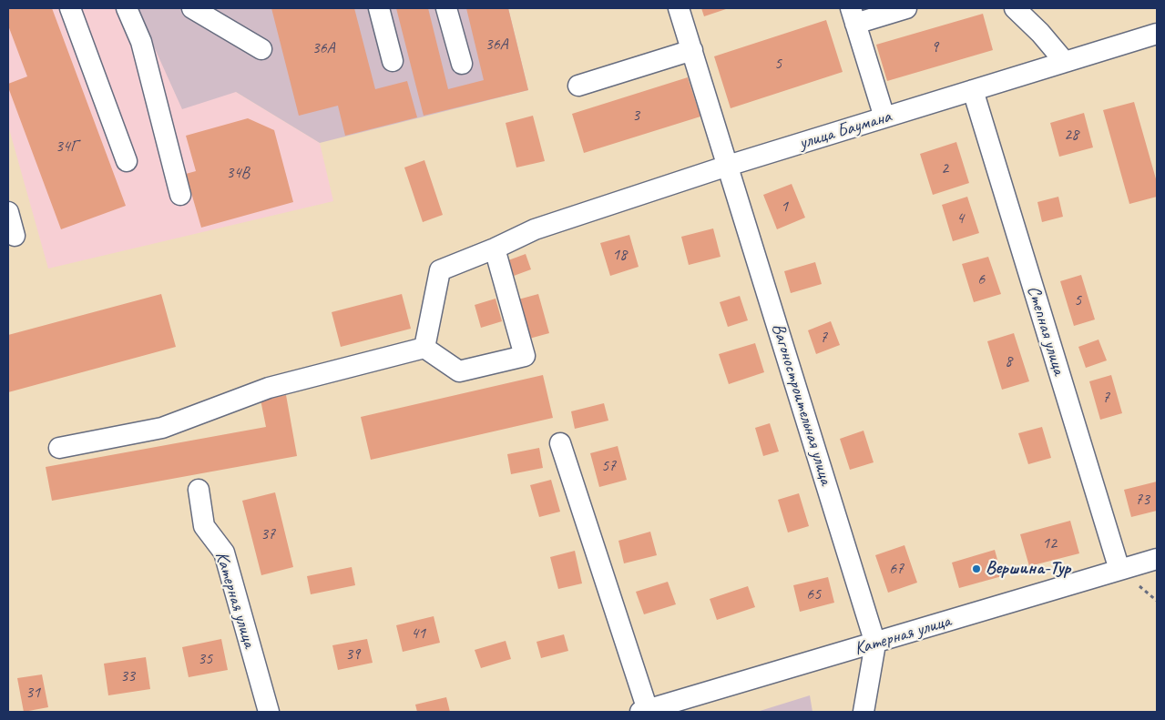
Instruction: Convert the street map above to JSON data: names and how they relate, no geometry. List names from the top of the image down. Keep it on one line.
{"streets":{"street":["улица Баумана","Степная улица","Вагоностроительная улица","Катерная улица"]},"crossings":[["улица Баумана","Степная улица"],["улица Баумана","Вагоностроительная улица"],["Степная улица","Катерная улица"],["Вагоностроительная улица","Катерная улица"]],"places":["Вершина-Тур"],"house_numbers":["36А","9","36А","5","3","28","34Г","2","34В","1","4","18","6","5","7","8","7","57","73","37","12","67","65","41","39","35","33","31"]}
